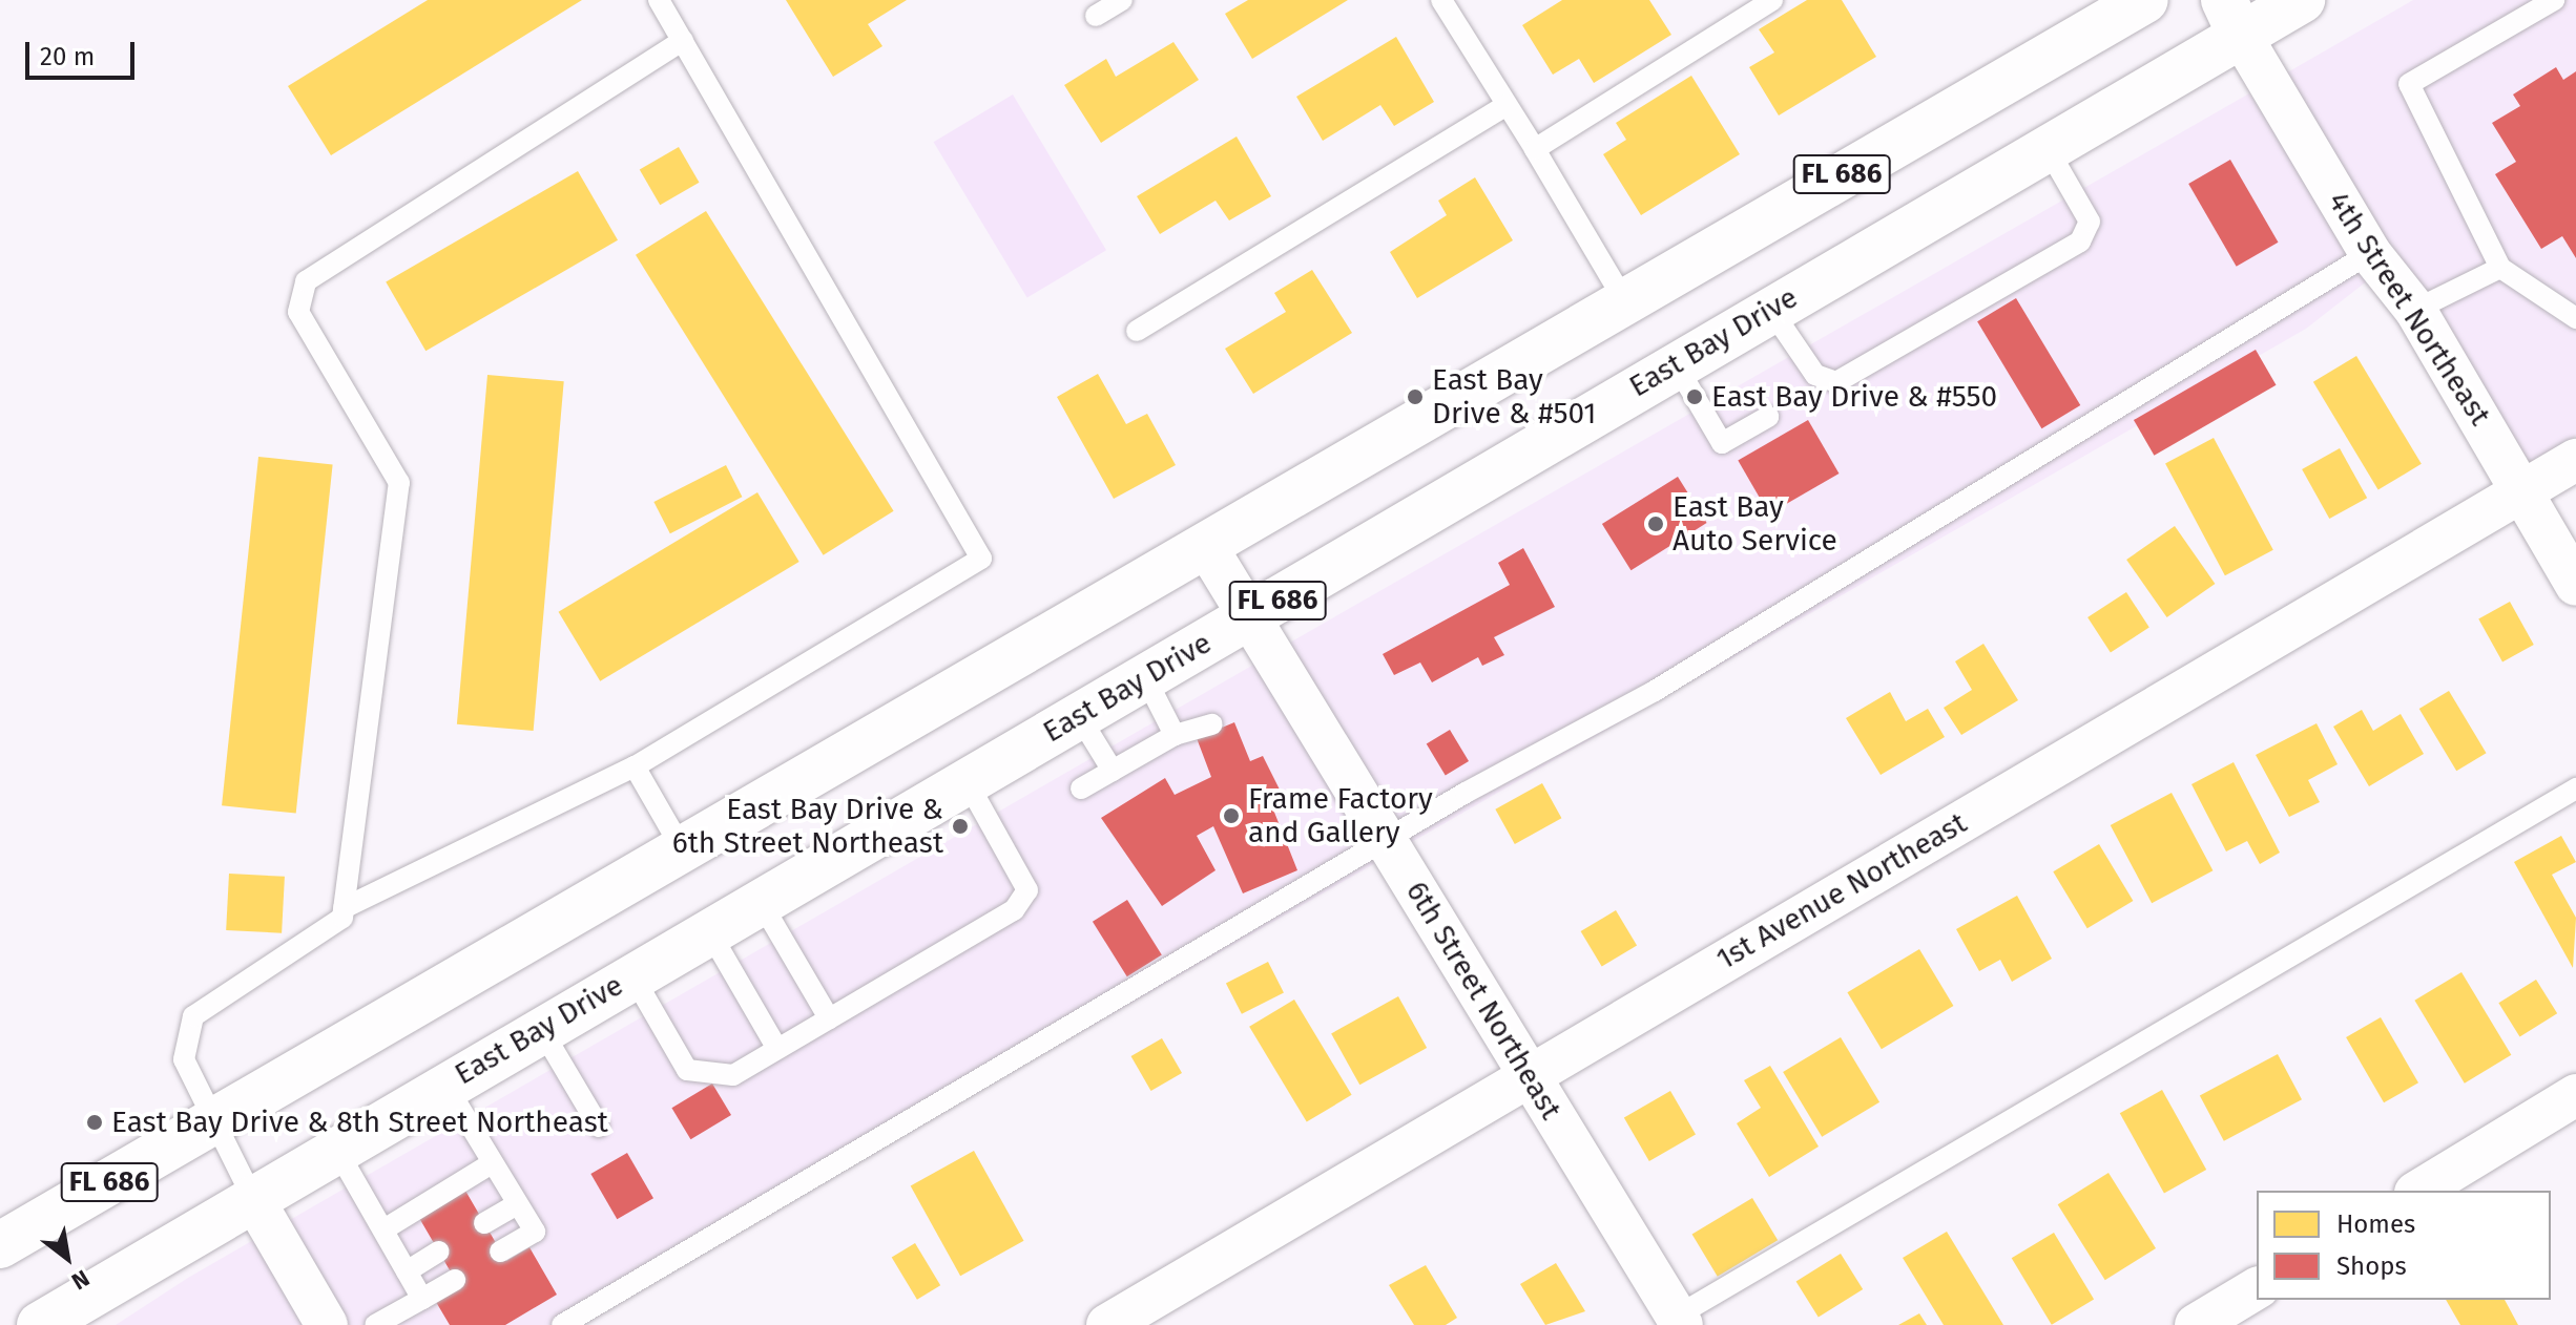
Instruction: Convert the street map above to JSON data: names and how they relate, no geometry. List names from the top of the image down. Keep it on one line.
{"streets":{"main road":["FL 686","East Bay Drive"],"street":["4th Street Northeast","1st Avenue Northeast","6th Street Northeast"]},"crossings":[["FL 686","6th Street Northeast"],["4th Street Northeast","East Bay Drive"],["4th Street Northeast","1st Avenue Northeast"],["East Bay Drive","6th Street Northeast"],["1st Avenue Northeast","6th Street Northeast"]],"places":["East Bay Drive & #501","East Bay Drive & #550","East Bay Auto Service","Frame Factory and Gallery","East Bay Drive & 6th Street Northeast","East Bay Drive & 8th Street Northeast"],"legend":["Homes","Shops"],"scale_bar":"20 m","north":"bottom right"}
